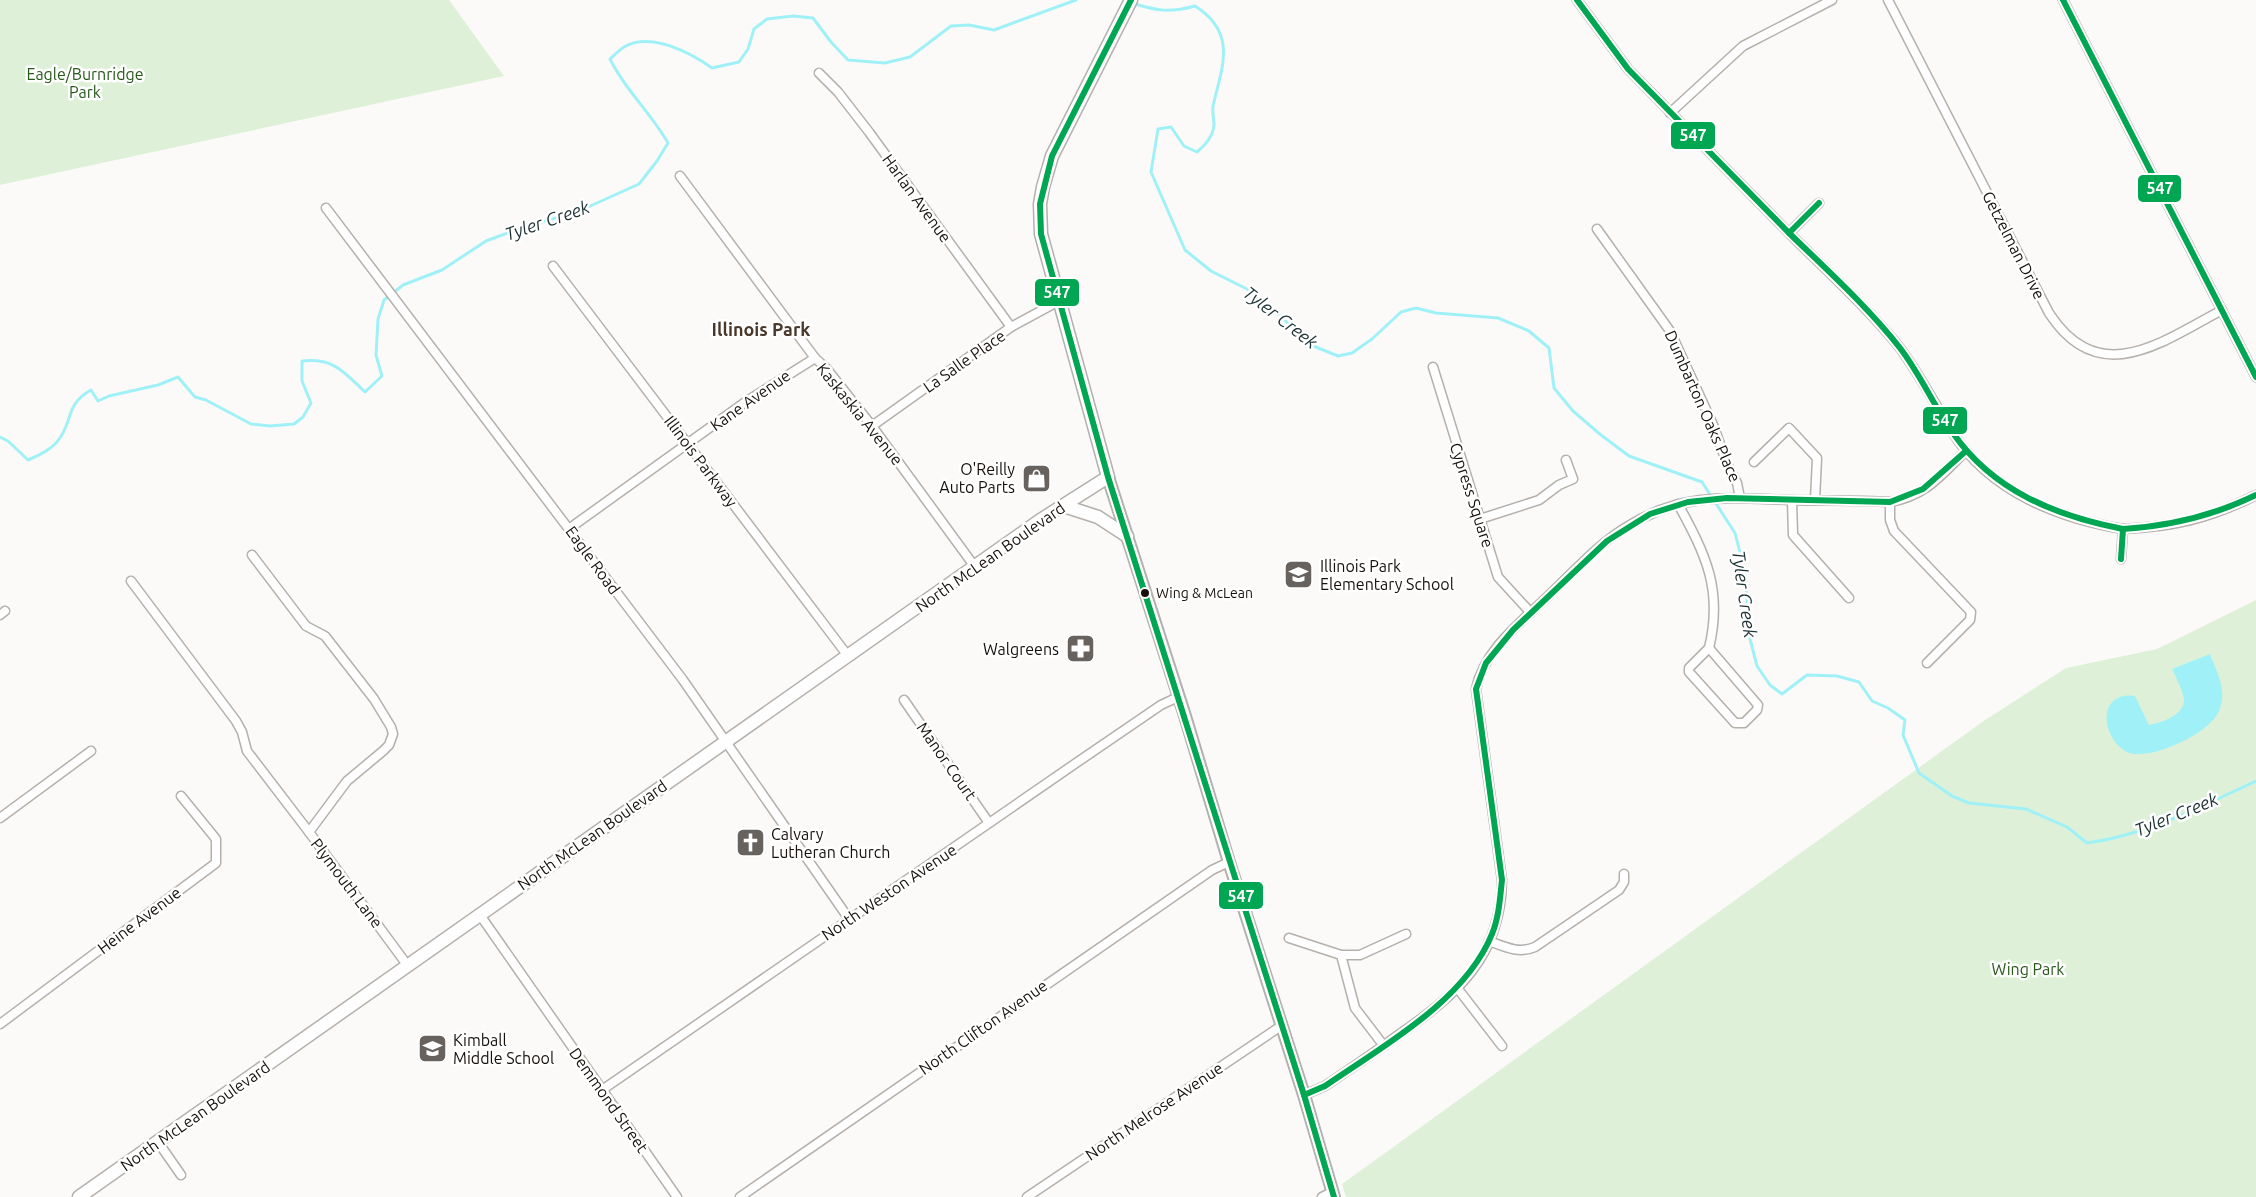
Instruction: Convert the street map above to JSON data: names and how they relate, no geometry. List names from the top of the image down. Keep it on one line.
{"streets":{"main road":["North McLean Boulevard"],"street":["Harlan Avenue","Getzelman Drive","La Salle Place","Kane Avenue","Dumbarton Oaks Place","Kaskaskia Avenue","Illinois Parkway","Cypress Square","Eagle Road","Manor Court","Plymouth Lane","North Weston Avenue","Heine Avenue","North Clifton Avenue","Demmond Street","North Melrose Avenue"]},"crossings":[["Harlan Avenue","La Salle Place"],["La Salle Place","Kaskaskia Avenue"],["Kane Avenue","Kaskaskia Avenue"],["Kane Avenue","Illinois Parkway"],["Kane Avenue","Eagle Road"],["Kaskaskia Avenue","North McLean Boulevard"],["Illinois Parkway","North McLean Boulevard"],["North McLean Boulevard","Eagle Road"],["North McLean Boulevard","Plymouth Lane"],["North McLean Boulevard","Demmond Street"],["Eagle Road","North Weston Avenue"],["Manor Court","North Weston Avenue"],["North Weston Avenue","Demmond Street"]],"districts":["Illinois Park"],"water":["Tyler Creek"],"parks":["Eagle/Burnridge Park","Wing Park"],"places":{"shop":["O'Reilly Auto Parts"],"school or university":["Illinois Park Elementary School","Kimball Middle School"],"other":["Wing & McLean"],"pharmacy":["Walgreens"],"church":["Calvary Lutheran Church"]},"lines":["transit line 547"]}
